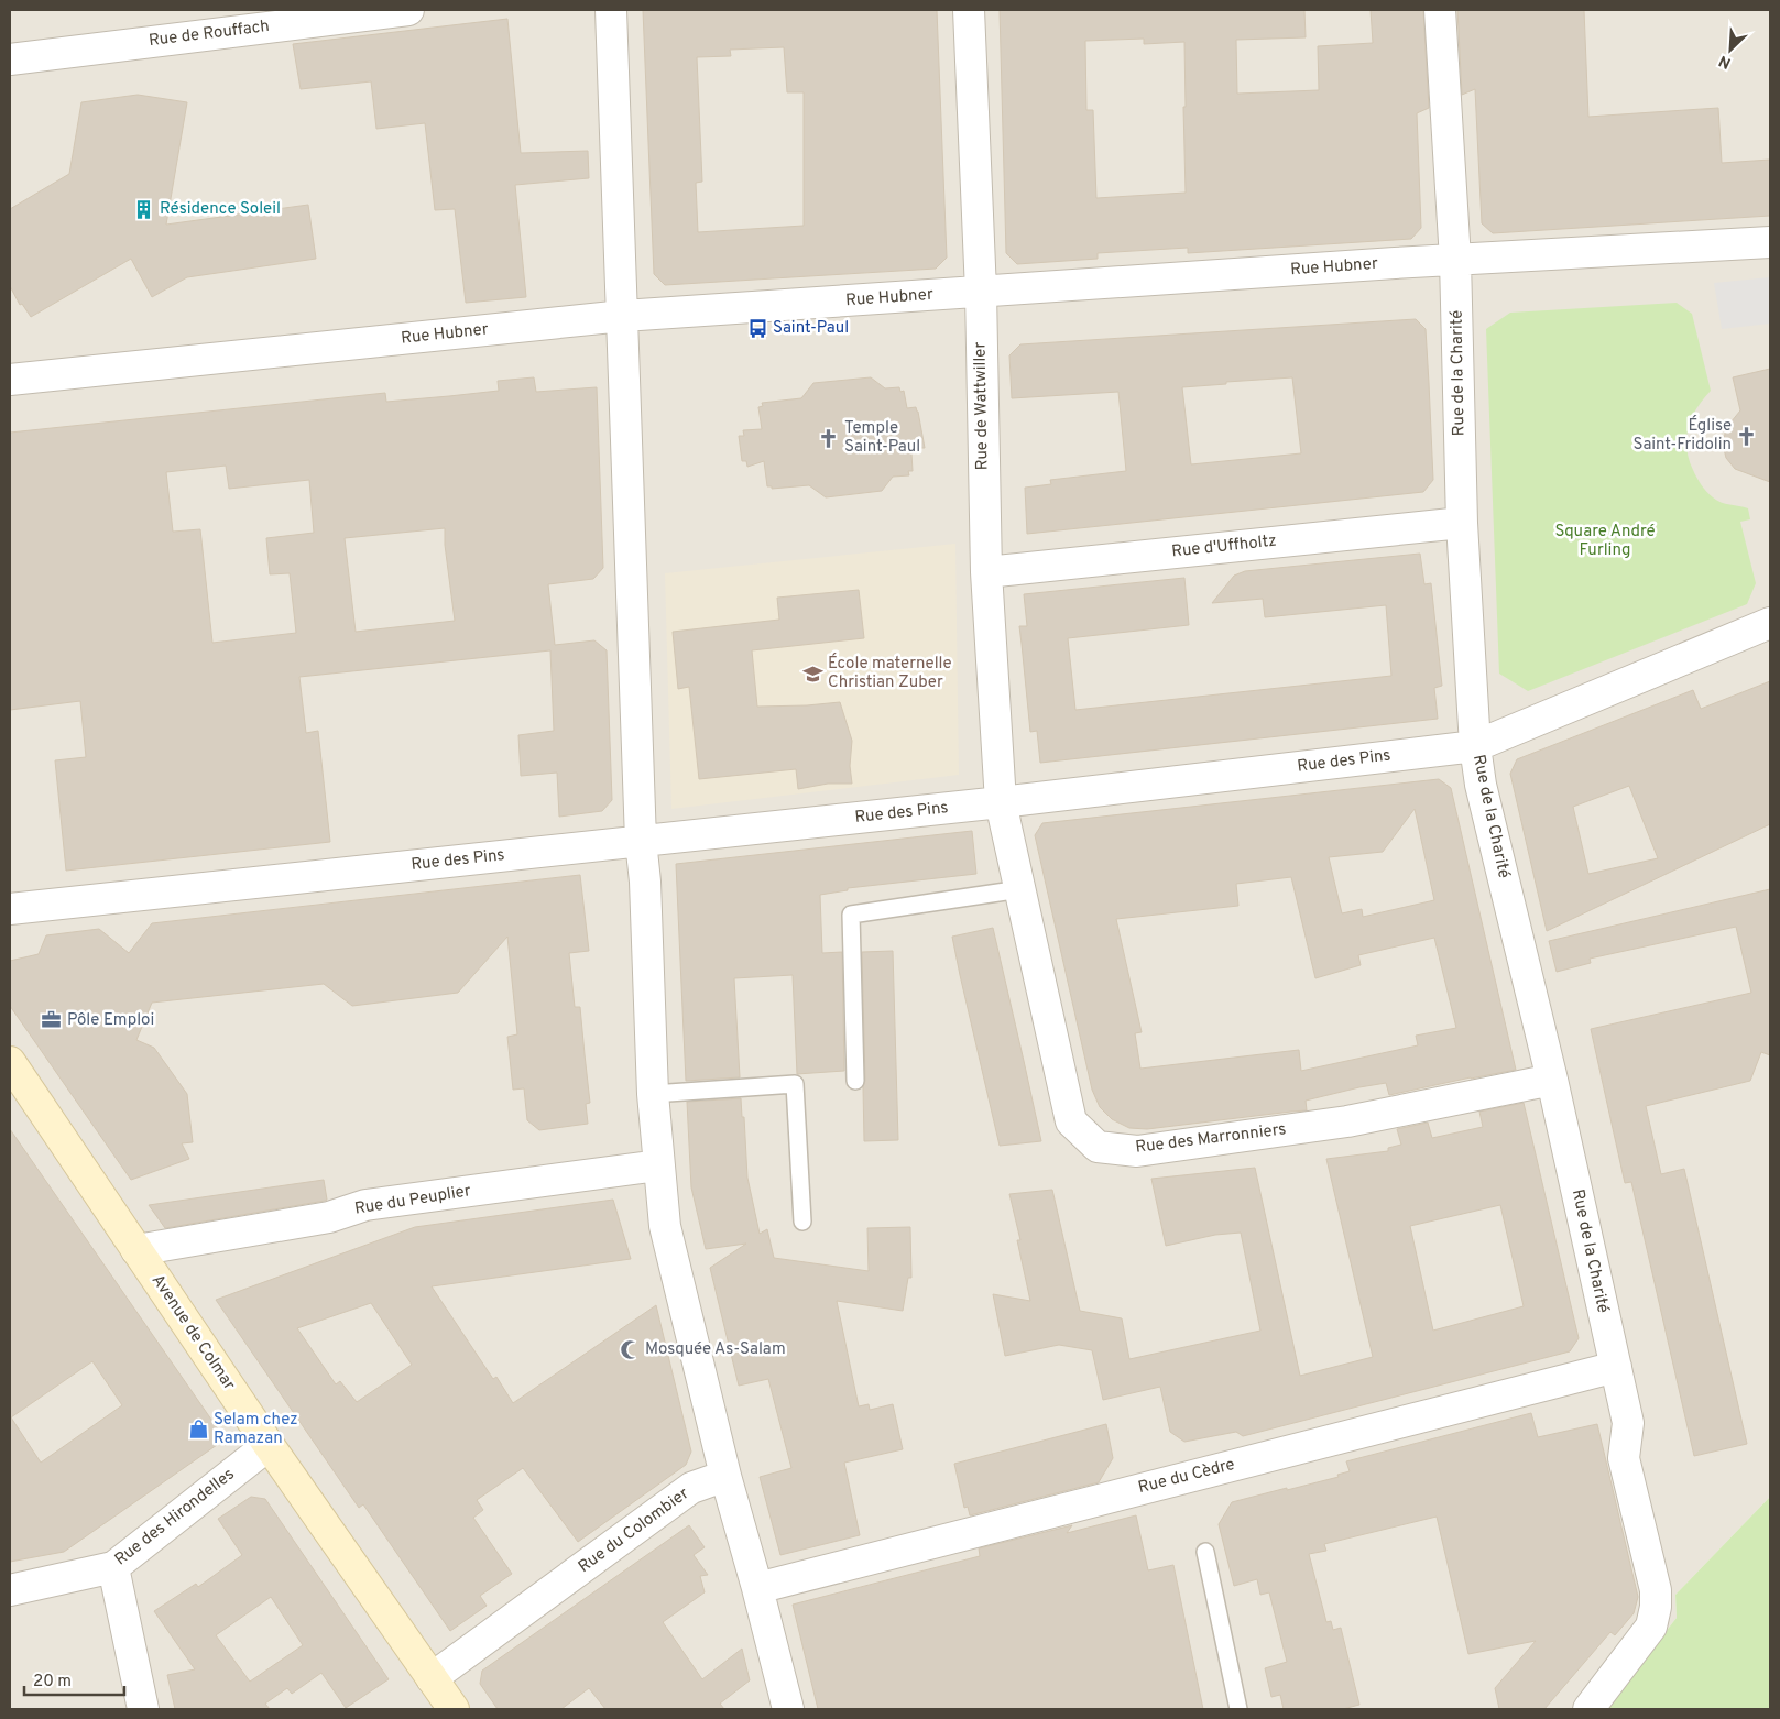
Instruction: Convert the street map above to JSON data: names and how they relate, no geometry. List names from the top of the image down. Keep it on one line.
{"streets":{"main road":["Avenue de Colmar"],"street":["Rue de Rouffach","Rue Hubner","Rue de la Charité","Rue de Wattwiller","Rue d'Uffholtz","Rue des Pins","Rue des Marronniers","Rue du Peuplier","Rue du Cèdre","Rue des Hirondelles","Rue du Colombier"]},"crossings":[["Rue Hubner","Rue de la Charité"],["Rue Hubner","Rue de Wattwiller"],["Rue de la Charité","Rue d'Uffholtz"],["Rue de la Charité","Rue des Pins"],["Rue de la Charité","Rue des Marronniers"],["Rue de la Charité","Rue du Cèdre"],["Rue de Wattwiller","Rue d'Uffholtz"],["Rue de Wattwiller","Rue des Pins"],["Rue de Wattwiller","Rue des Marronniers"],["Rue des Pins","Rue des Marronniers"],["Rue du Peuplier","Avenue de Colmar"],["Avenue de Colmar","Rue des Hirondelles"],["Avenue de Colmar","Rue du Colombier"]],"parks":["Square André Furling"],"places":{"building":["Résidence Soleil"],"bus stop":["Saint-Paul"],"church":["Église Saint-Fridolin","Temple Saint-Paul"],"school or university":["École maternelle Christian Zuber"],"office":["Pôle Emploi"],"mosque":["Mosquée As-Salam"],"shop":["Selam chez Ramazan"]},"scale_bar":"20 m","north":"bottom left"}
